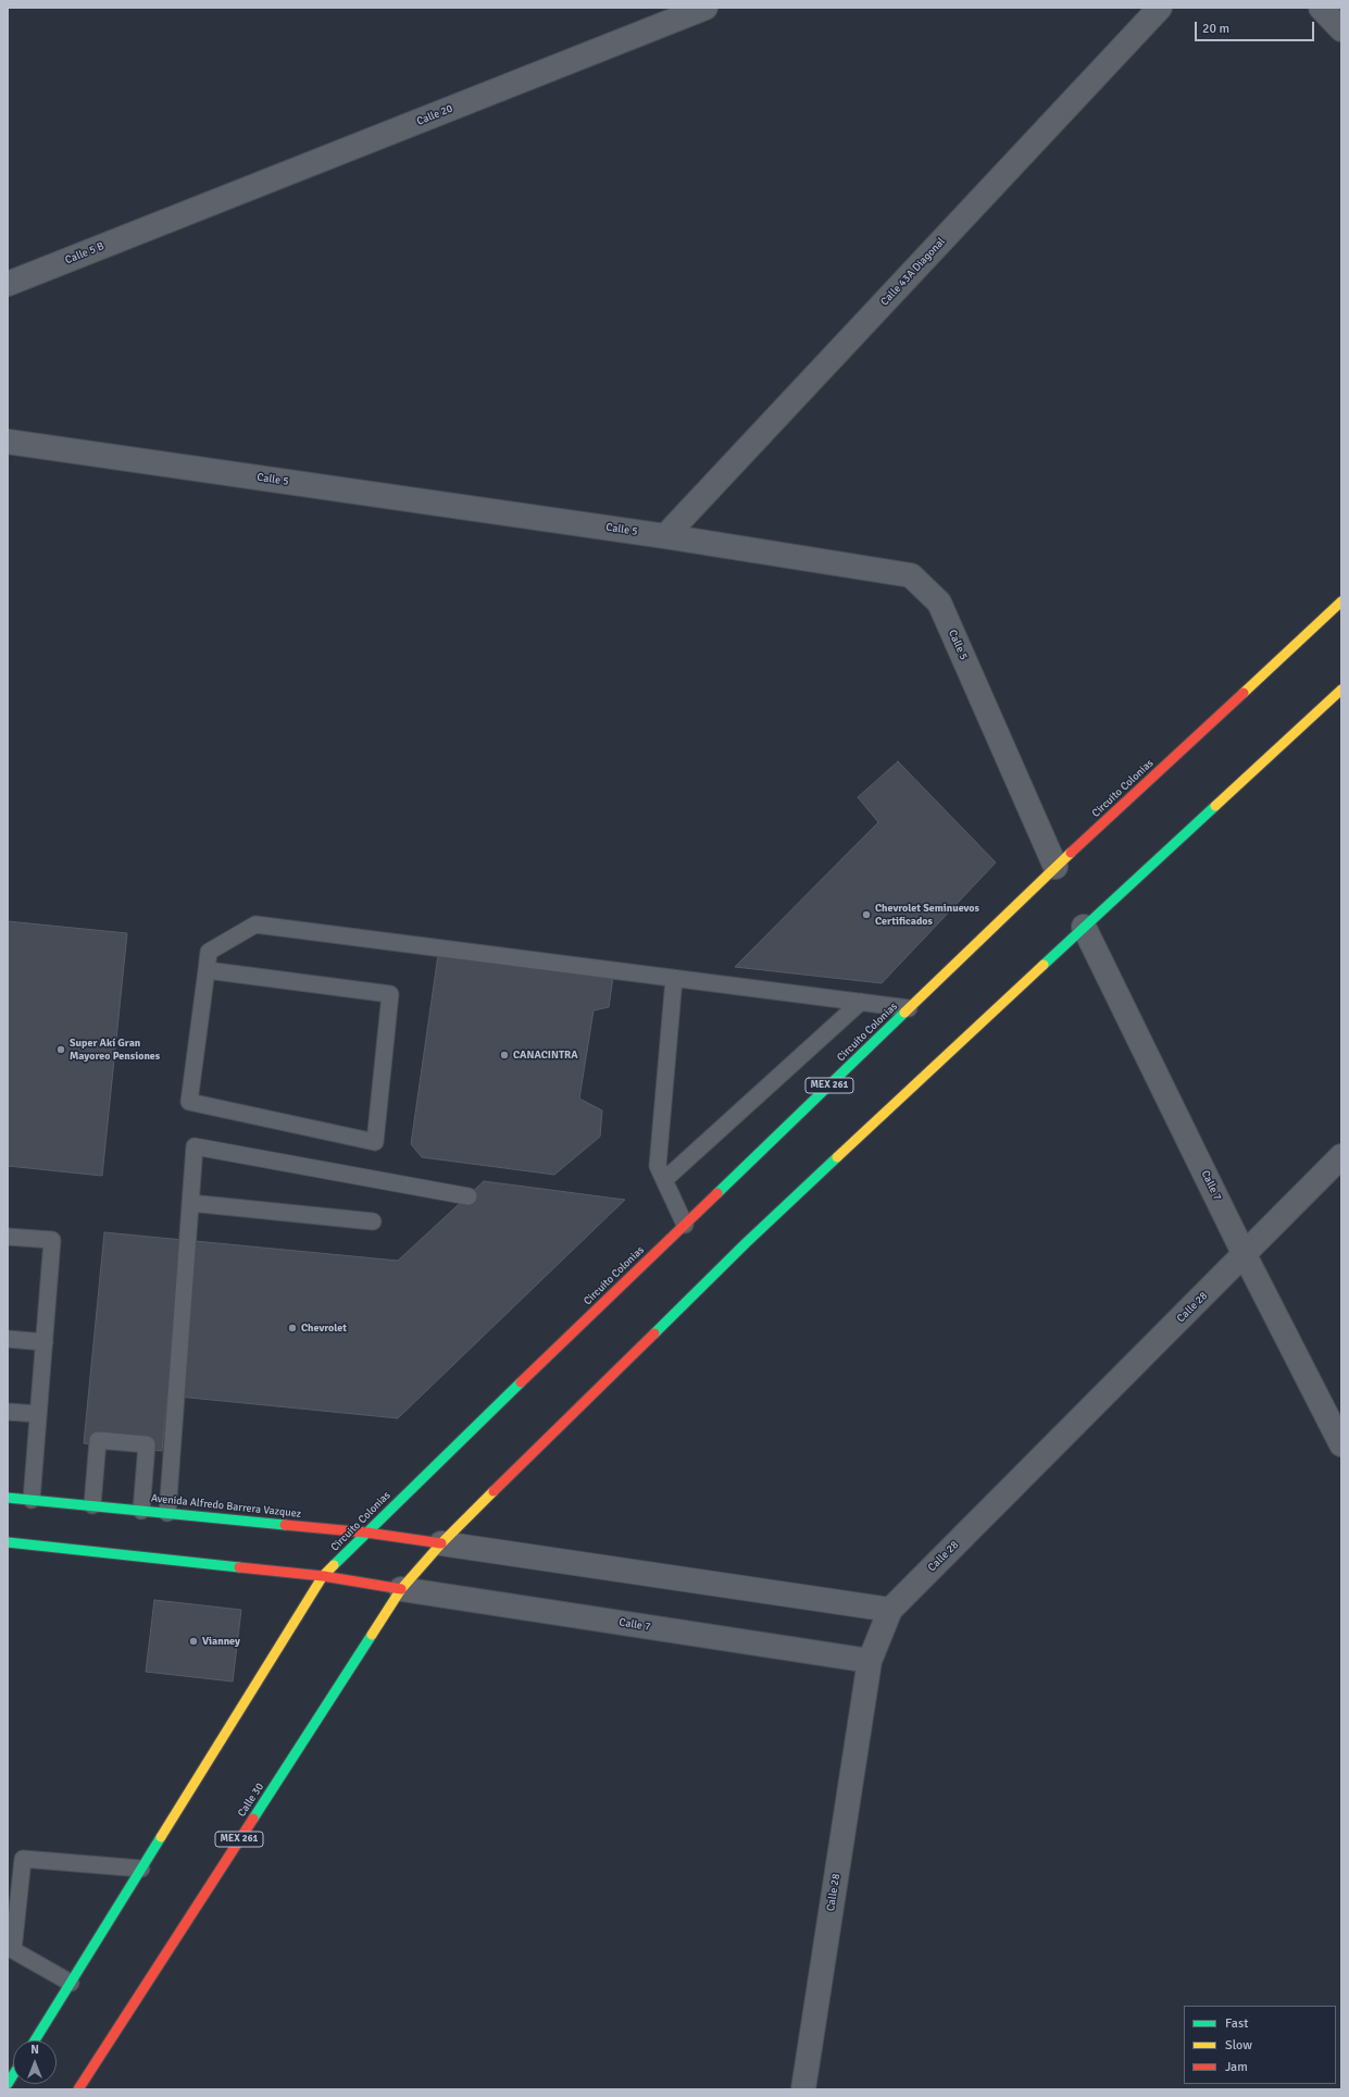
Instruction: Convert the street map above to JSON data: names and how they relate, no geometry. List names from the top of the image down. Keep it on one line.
{"streets":{"main road":["Circuito Colonias","MEX 261","Avenida Alfredo Barrera Vazquez","Calle 30"],"street":["Calle 20","Calle 5 B","Calle 43A Diagonal","Calle 5","Calle 7","Calle 28"]},"crossings":[["Calle 20","Calle 5 B"],["Calle 43A Diagonal","Calle 5"],["Calle 5","Circuito Colonias"],["Circuito Colonias","MEX 261"],["Circuito Colonias","Avenida Alfredo Barrera Vazquez"],["MEX 261","Calle 7"],["MEX 261","Avenida Alfredo Barrera Vazquez"],["MEX 261","Calle 30"],["Calle 7","Calle 28"],["Calle 7","Calle 30"]],"places":["Chevrolet Seminuevos Certificados","Super Akí Gran Mayoreo Pensiones","CANACINTRA","Chevrolet","Vianney"],"legend":["Fast","Slow","Jam"],"scale_bar":"20 m","north":"top"}
